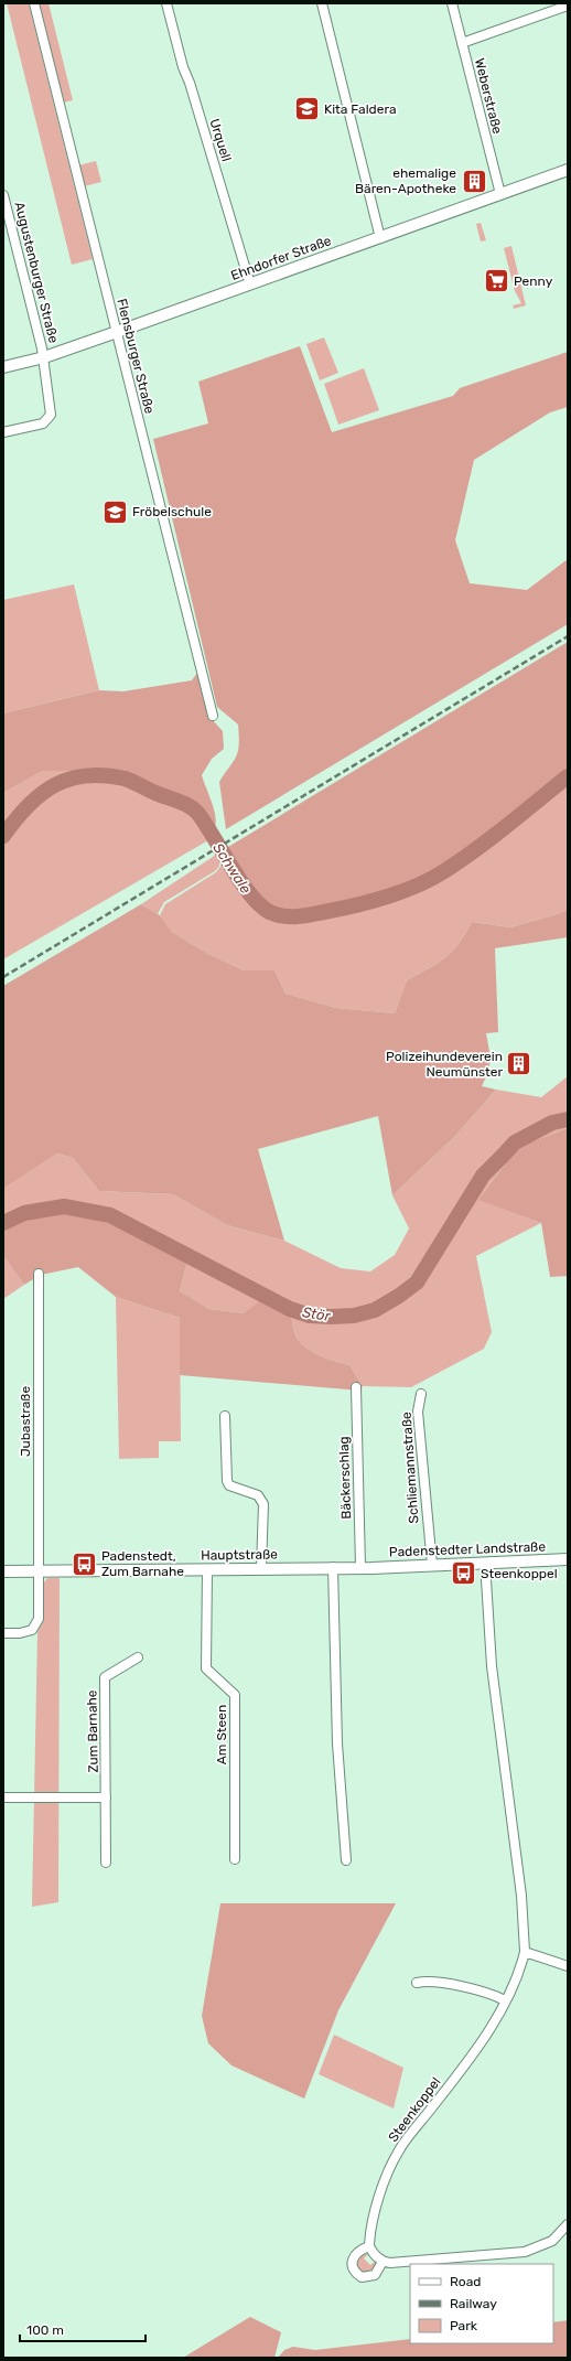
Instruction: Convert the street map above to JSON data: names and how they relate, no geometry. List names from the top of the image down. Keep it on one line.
{"streets":{"street":["Weberstraße","Urquell","Ehndorfer Straße","Augustenburger Straße","Flensburger Straße","Jubastraße","Schliemannstraße","Bäckerschlag","Padenstedter Landstraße","Hauptstraße","Zum Barnahe","Am Steen","Steenkoppel"]},"crossings":[["Weberstraße","Ehndorfer Straße"],["Urquell","Ehndorfer Straße"],["Ehndorfer Straße","Augustenburger Straße"],["Ehndorfer Straße","Flensburger Straße"],["Jubastraße","Hauptstraße"],["Schliemannstraße","Padenstedter Landstraße"],["Bäckerschlag","Padenstedter Landstraße"],["Bäckerschlag","Hauptstraße"],["Padenstedter Landstraße","Hauptstraße"],["Padenstedter Landstraße","Steenkoppel"],["Hauptstraße","Am Steen"]],"water":["Schwale","Stör"],"places":{"school or university":["Kita Faldera","Fröbelschule"],"building":["ehemalige Bären-Apotheke","Polizeihundeverein Neumünster"],"supermarket":["Penny"],"bus stop":["Padenstedt, Zum Barnahe","Steenkoppel"]},"legend":["Road","Railway","Park"],"scale_bar":"100 m"}
